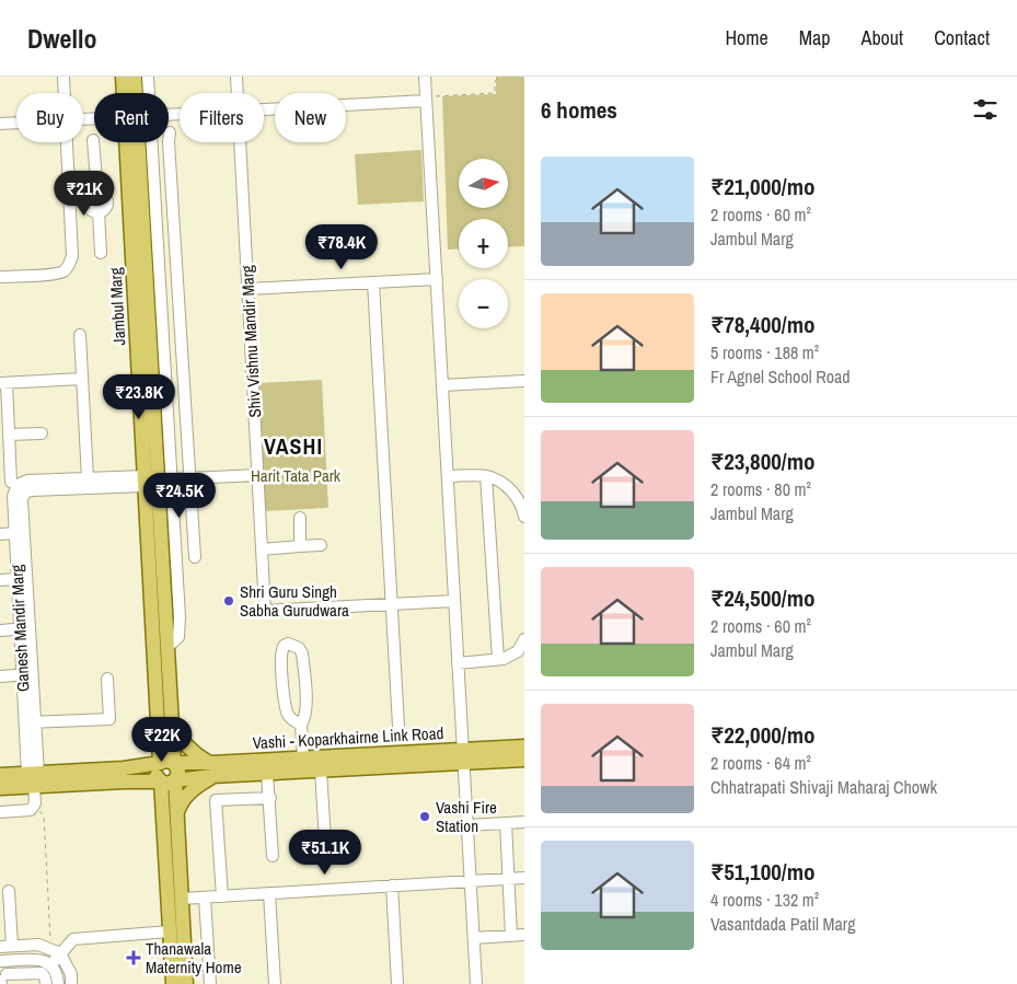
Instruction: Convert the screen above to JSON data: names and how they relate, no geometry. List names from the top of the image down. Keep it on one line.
{"streets":{"main road":["Jambul Marg","Vashi - Koparkhairne Link Road"],"street":["Shiv Vishnu Mandir Marg","Ganesh Mandir Marg"]},"crossings":[["Jambul Marg","Vashi - Koparkhairne Link Road"],["Ganesh Mandir Marg","Vashi - Koparkhairne Link Road"]],"districts":["VASHI"],"parks":["Harit Tata Park"],"places":{"other":["Shri Guru Singh Sabha Gurudwara","Vashi Fire Station"],"health":["Thanawala Maternity Home"]},"north":"right","page":{"header":"Dwello","nav":["Home","Map","About","Contact"],"heading":"6 homes","chip":["Buy","Rent","Filters","New"],"list":[{"name":"₹21,000/mo","note":"2 rooms · 60 m² · Jambul Marg"},{"name":"₹78,400/mo","note":"5 rooms · 188 m² · Fr Agnel School Road"},{"name":"₹23,800/mo","note":"2 rooms · 80 m² · Jambul Marg"},{"name":"₹24,500/mo","note":"2 rooms · 60 m² · Jambul Marg"},{"name":"₹22,000/mo","note":"2 rooms · 64 m² · Chhatrapati Shivaji Maharaj Chowk"},{"name":"₹51,100/mo","note":"4 rooms · 132 m² · Vasantdada Patil Marg"}],"map_buttons":["+","−"],"price":["₹21K","₹78.4K","₹23.8K","₹24.5K","₹22K","₹51.1K"]}}
